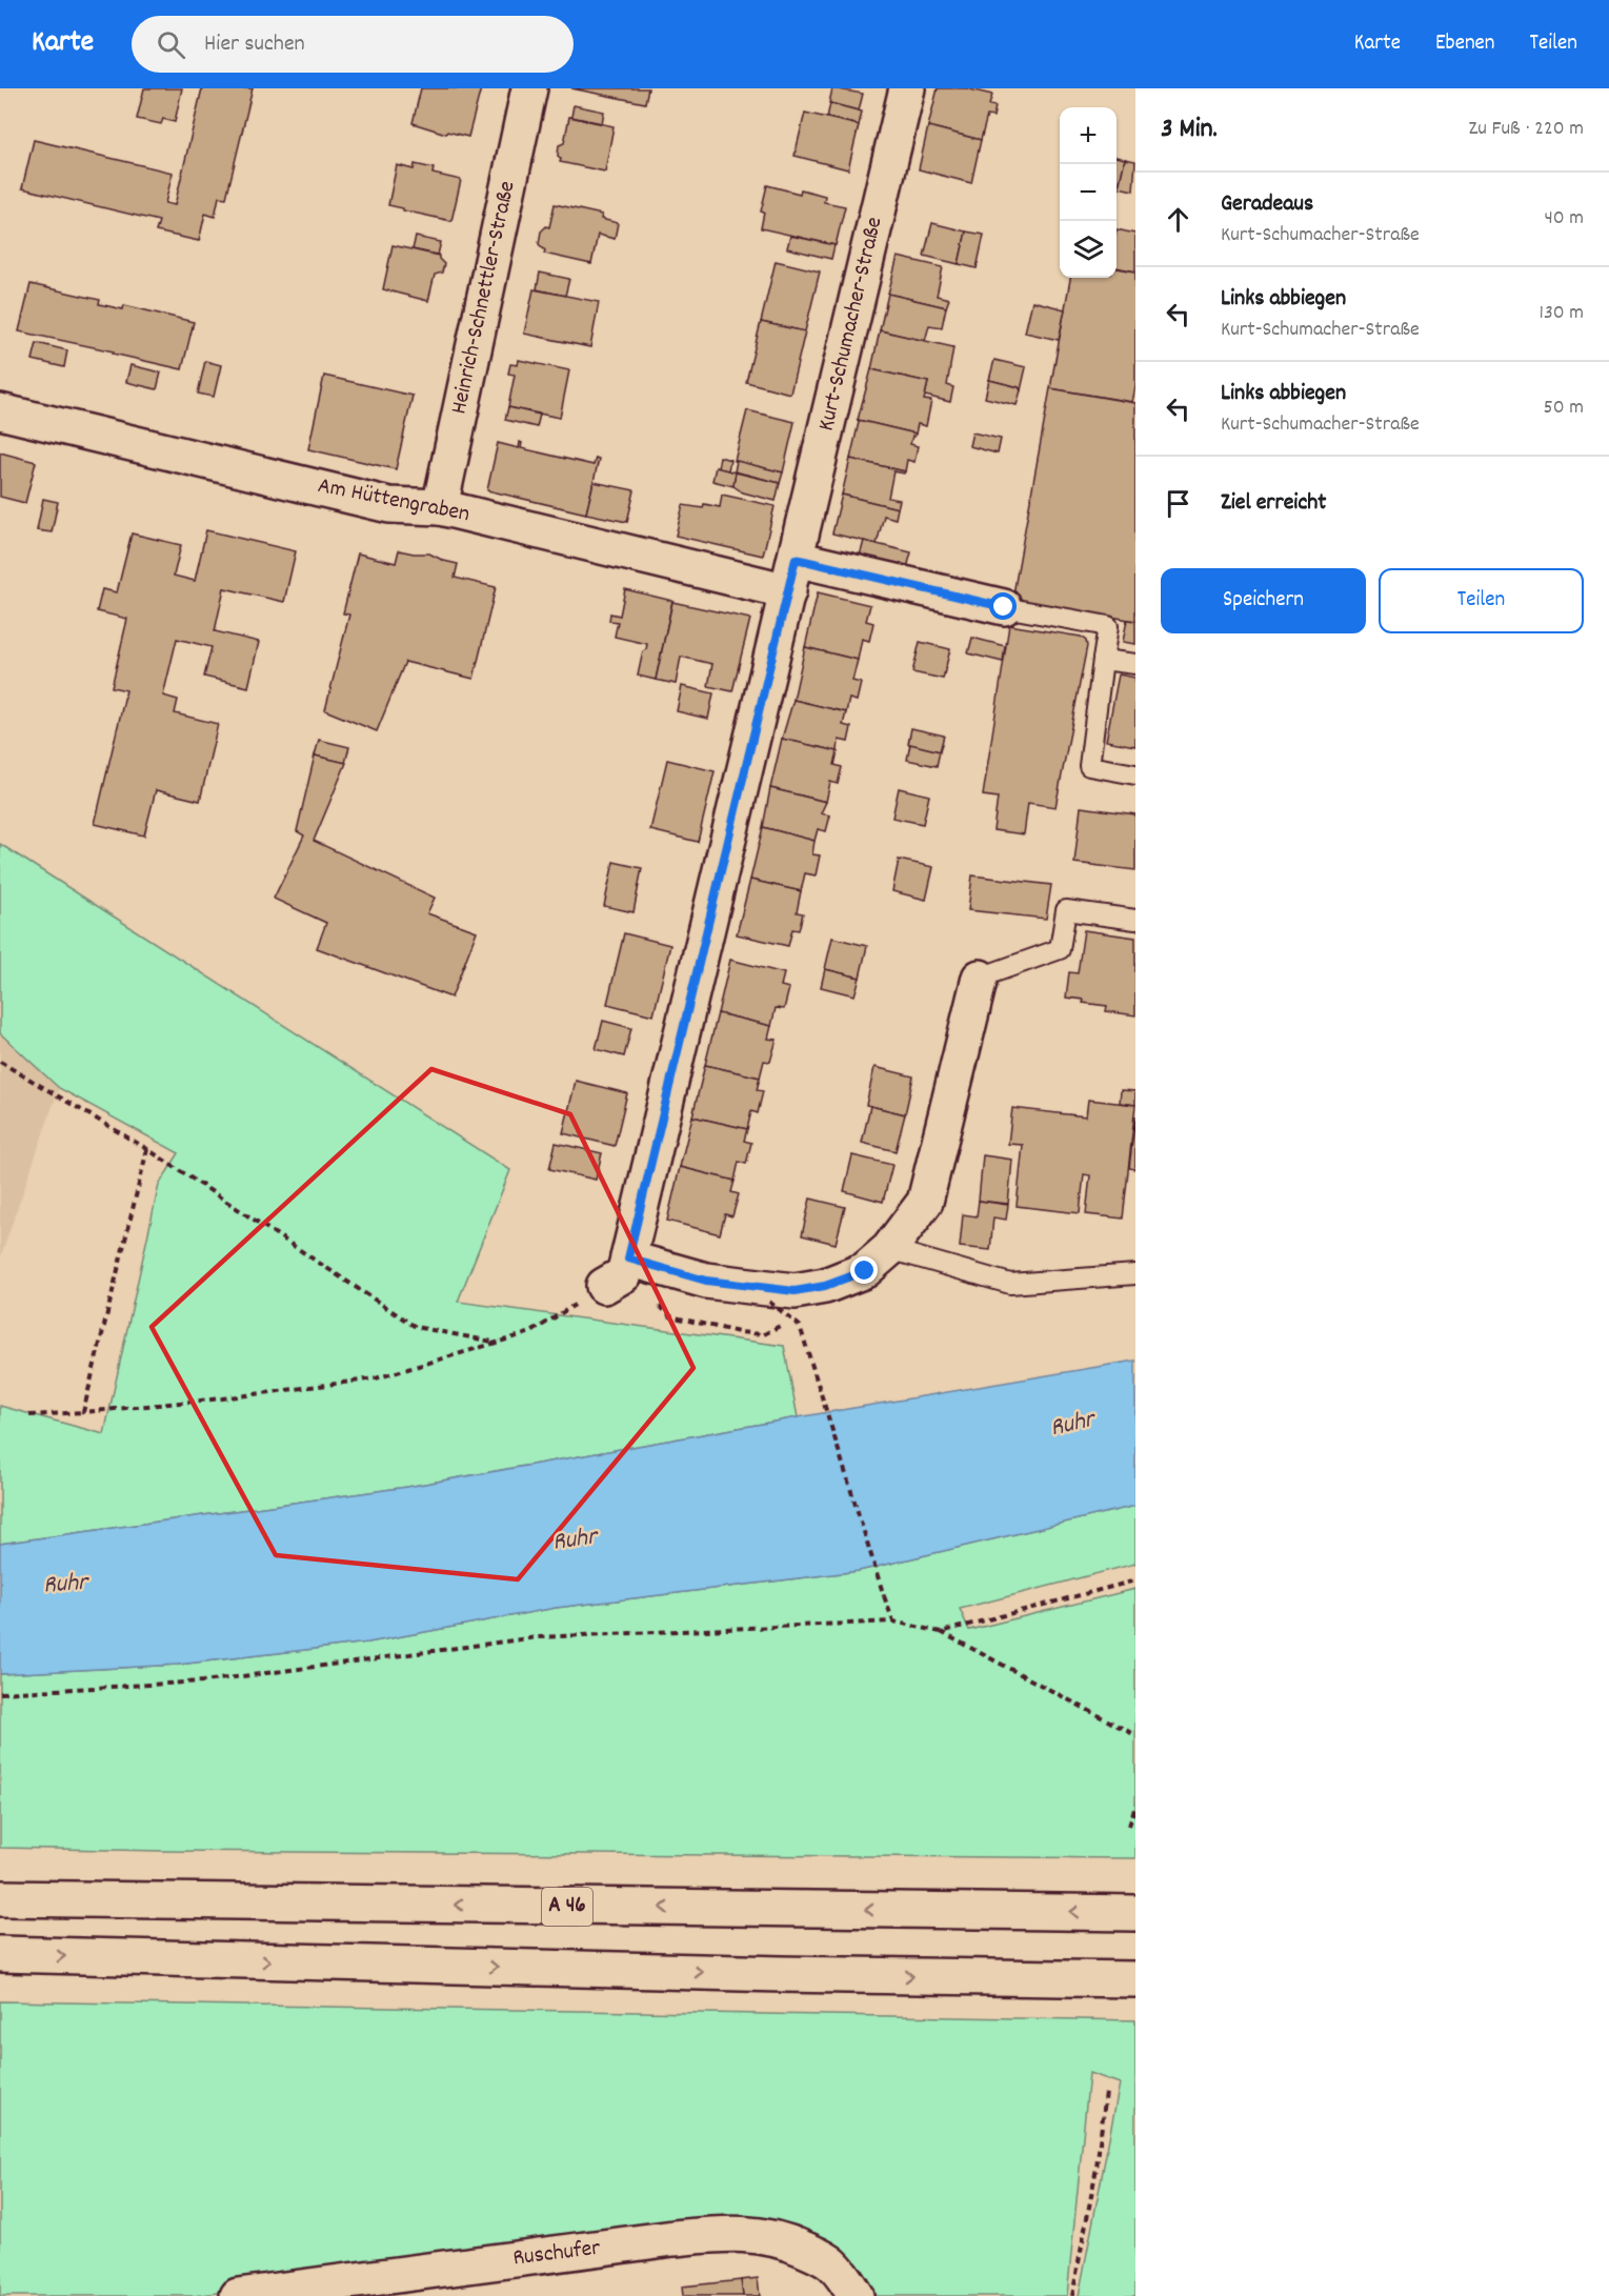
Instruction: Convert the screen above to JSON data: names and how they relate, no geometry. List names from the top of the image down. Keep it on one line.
{"streets":{"main road":["Heinrich-Schnettler-Straße","Kurt-Schumacher-Straße","Am Hüttengraben","A 46","Ruschufer"]},"crossings":[["Heinrich-Schnettler-Straße","Am Hüttengraben"],["Kurt-Schumacher-Straße","Am Hüttengraben"]],"water":["Ruhr"],"page":{"header":"Karte","search":"Hier suchen","nav":["Karte","Ebenen","Teilen"],"heading":["3 Min.","Zu Fuß · 220 m"],"map_buttons":["+","−"],"list":[["Geradeaus","Kurt-Schumacher-Straße","40 m"],["Links abbiegen","Kurt-Schumacher-Straße","130 m"],["Links abbiegen","Kurt-Schumacher-Straße","50 m"],"Ziel erreicht"],"buttons":["Speichern","Teilen"]}}
